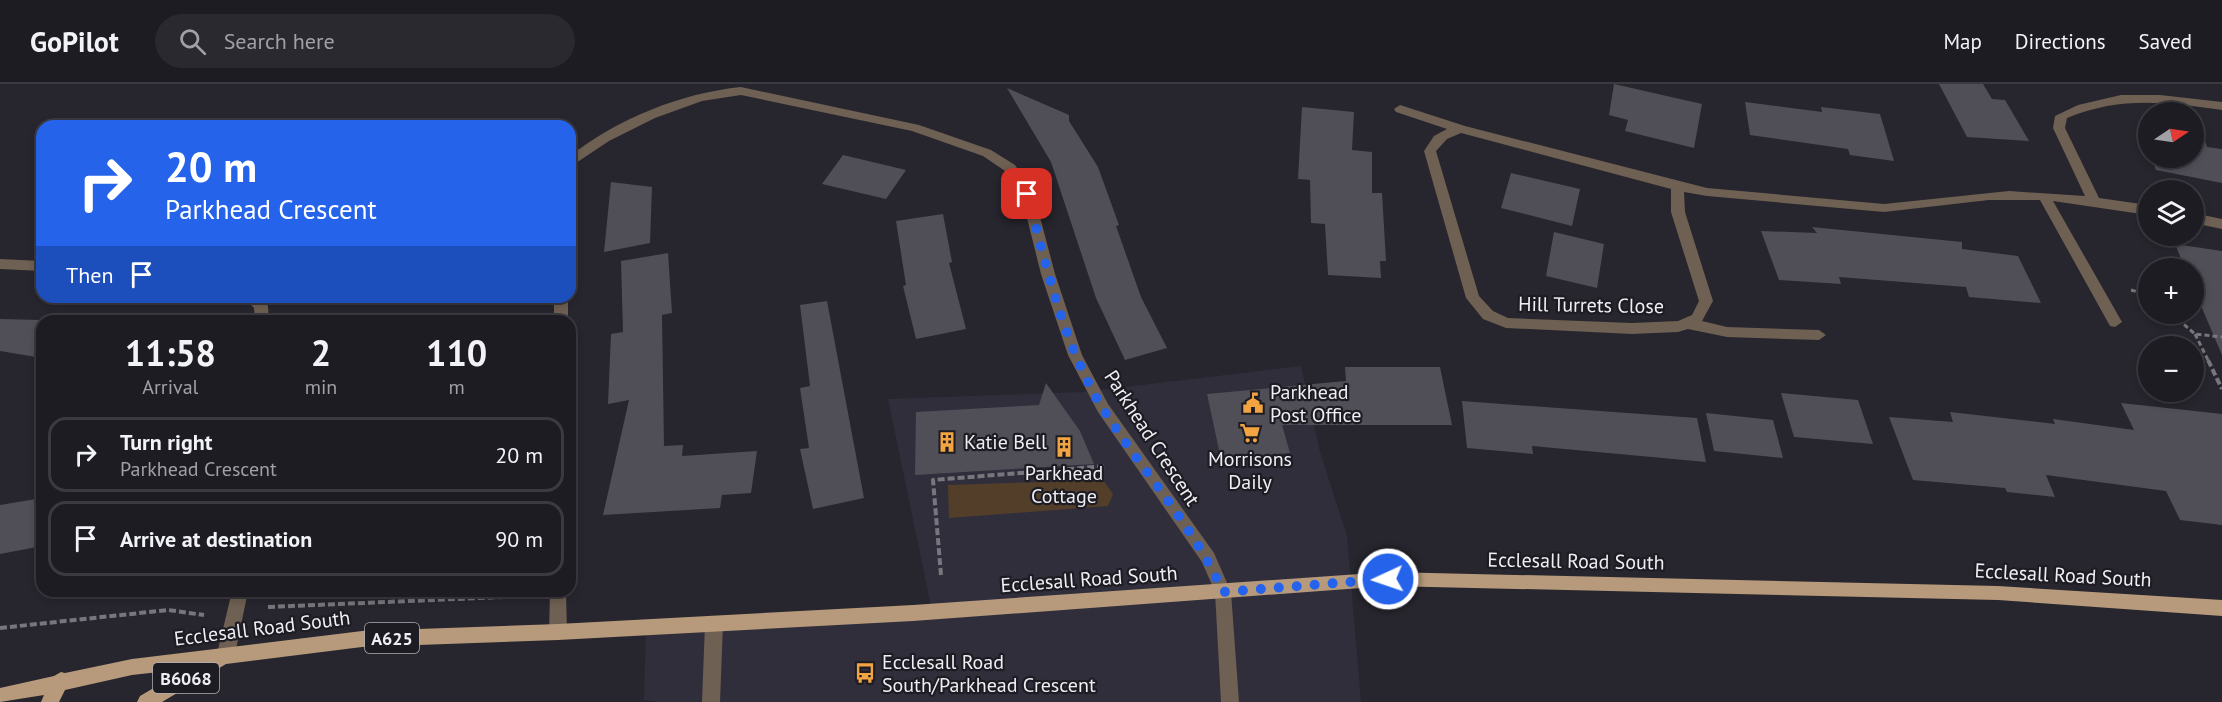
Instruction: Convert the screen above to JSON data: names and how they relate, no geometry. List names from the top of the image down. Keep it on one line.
{"streets":{"main road":["Ecclesall Road South","A625","B6068"],"street":["Hill Turrets Close","Parkhead Crescent"]},"crossings":[["Parkhead Crescent","Ecclesall Road South"],["Ecclesall Road South","B6068"]],"places":{"public building":["Parkhead Post Office"],"supermarket":["Morrisons Daily"],"building":["Katie Bell","Parkhead Cottage"],"bus stop":["Ecclesall Road South/Parkhead Crescent"]},"north":"right","page":{"header":"GoPilot","search":"Search here","nav":["Map","Directions","Saved"],"map_buttons":["+","−"],"turn":["20 m","Parkhead Crescent"],"then":"Then","eta":["11:58","Arrival","2","min","110","m"],"list":[{"name":"Turn right","note":"Parkhead Crescent","value":"20 m"},{"name":"Arrive at destination","value":"90 m"}]}}
